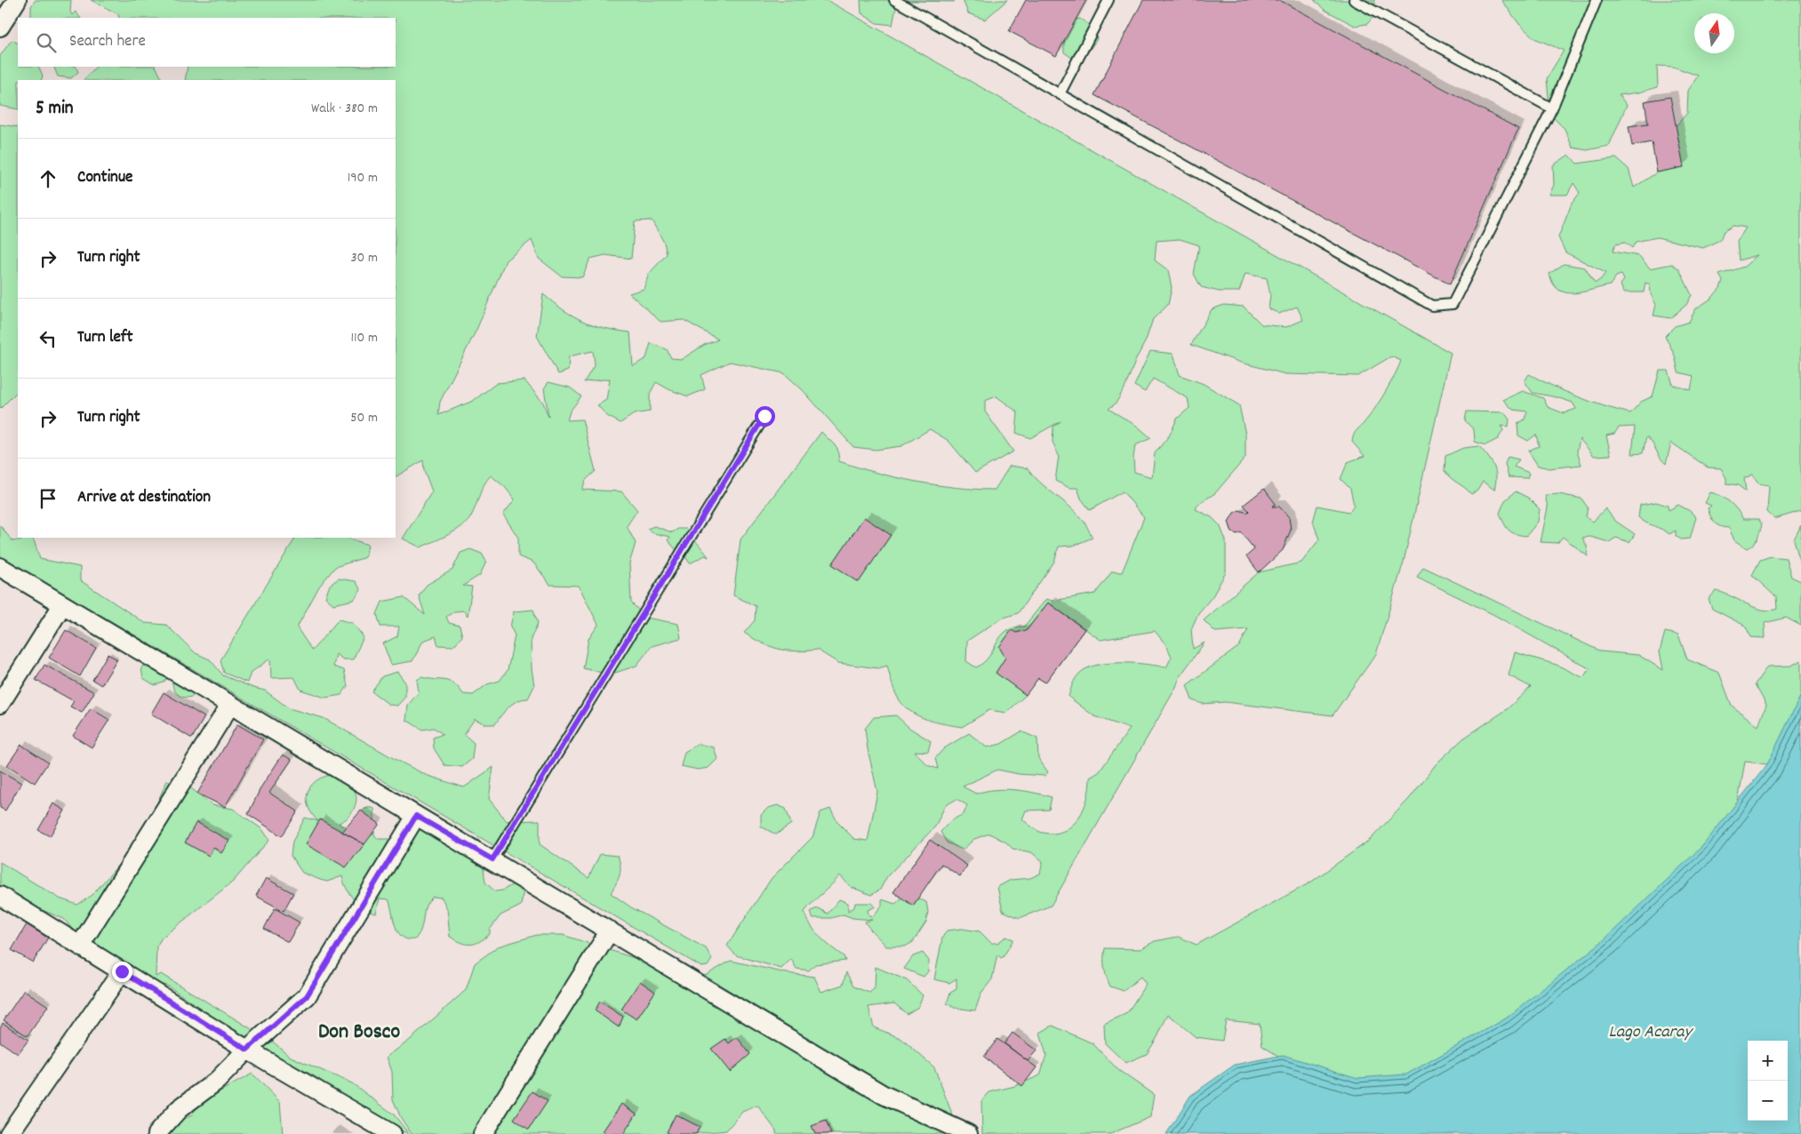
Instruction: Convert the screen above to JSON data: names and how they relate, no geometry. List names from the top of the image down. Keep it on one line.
{"districts":["Don Bosco"],"water":["Lago Acaray"],"north":"top","page":{"search":"Search here","heading":["5 min","Walk · 380 m"],"list":[["Continue","190 m"],["Turn right","30 m"],["Turn left","110 m"],["Turn right","50 m"],"Arrive at destination"],"map_buttons":["+","−"]}}
